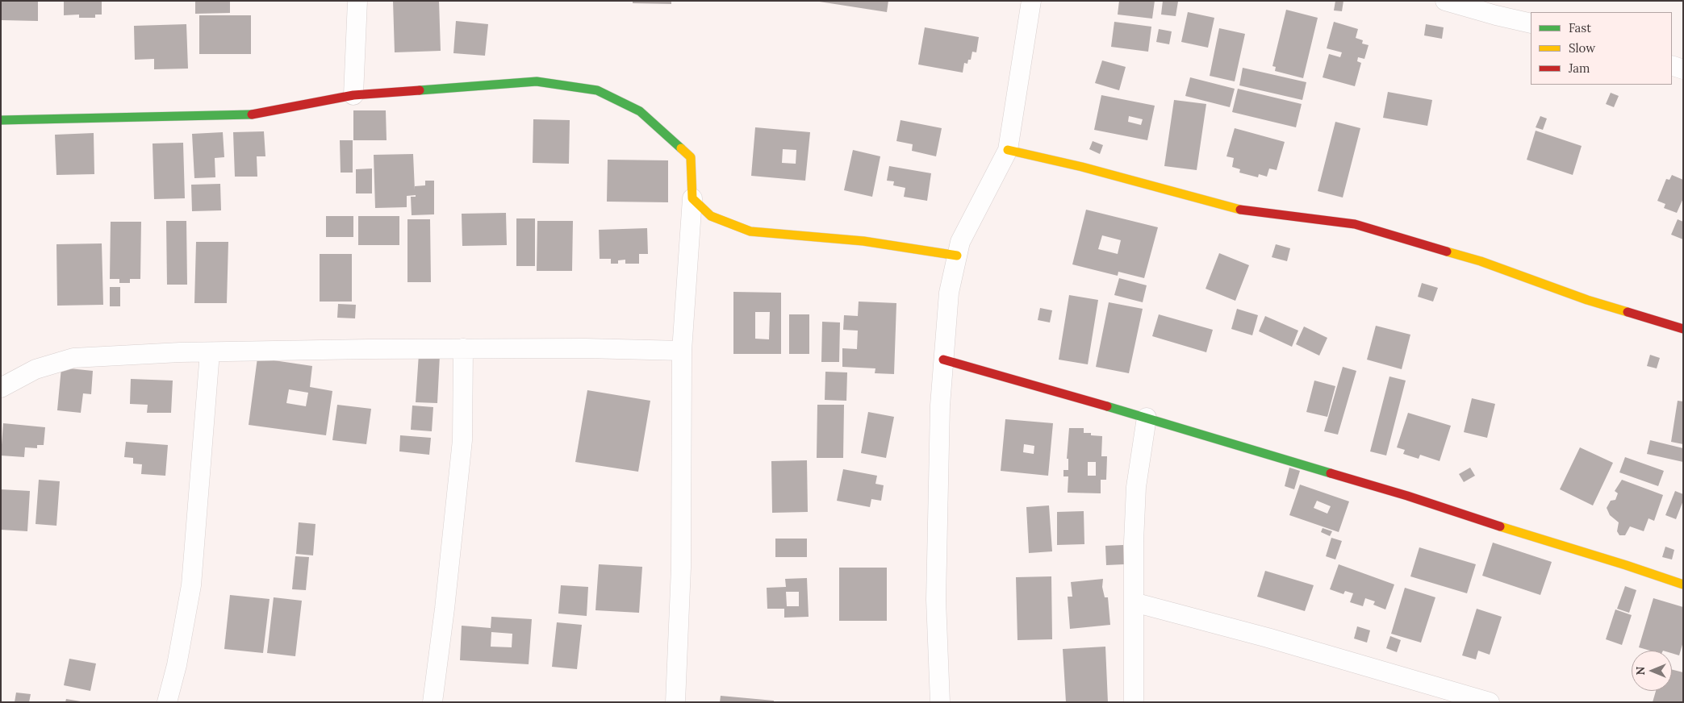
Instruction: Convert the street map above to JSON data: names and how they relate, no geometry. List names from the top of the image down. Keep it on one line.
{"legend":["Fast","Slow","Jam"],"north":"left"}
